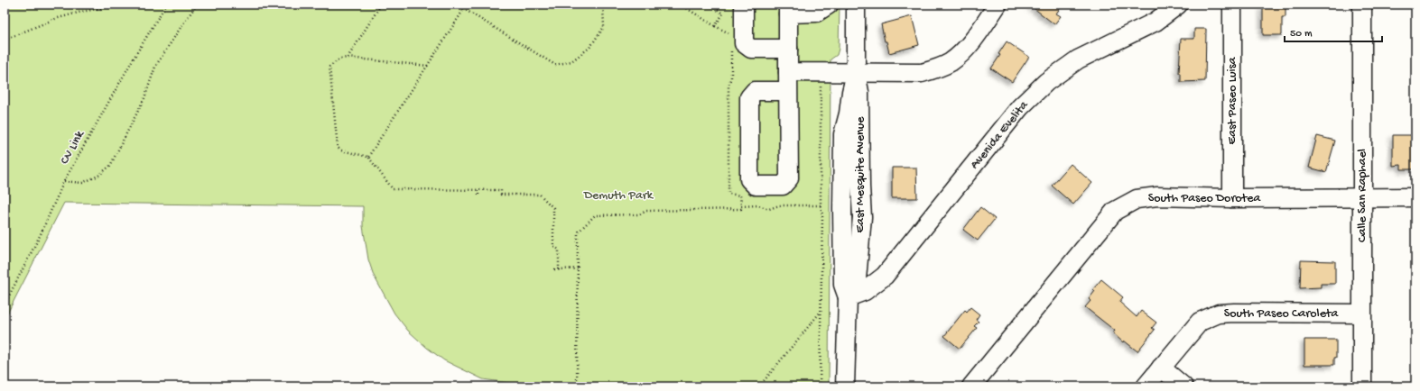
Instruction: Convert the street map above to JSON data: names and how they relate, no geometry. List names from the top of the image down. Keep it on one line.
{"streets":{"street":["East Paseo Luisa","Avenida Evelita","East Mesquite Avenue","Calle San Raphael","South Paseo Dorotea","South Paseo Caroleta"],"path":["CV Link"]},"crossings":[["East Paseo Luisa","South Paseo Dorotea"],["Avenida Evelita","East Mesquite Avenue"],["Calle San Raphael","South Paseo Dorotea"],["Calle San Raphael","South Paseo Caroleta"]],"parks":["Demuth Park"],"scale_bar":"50 m"}
